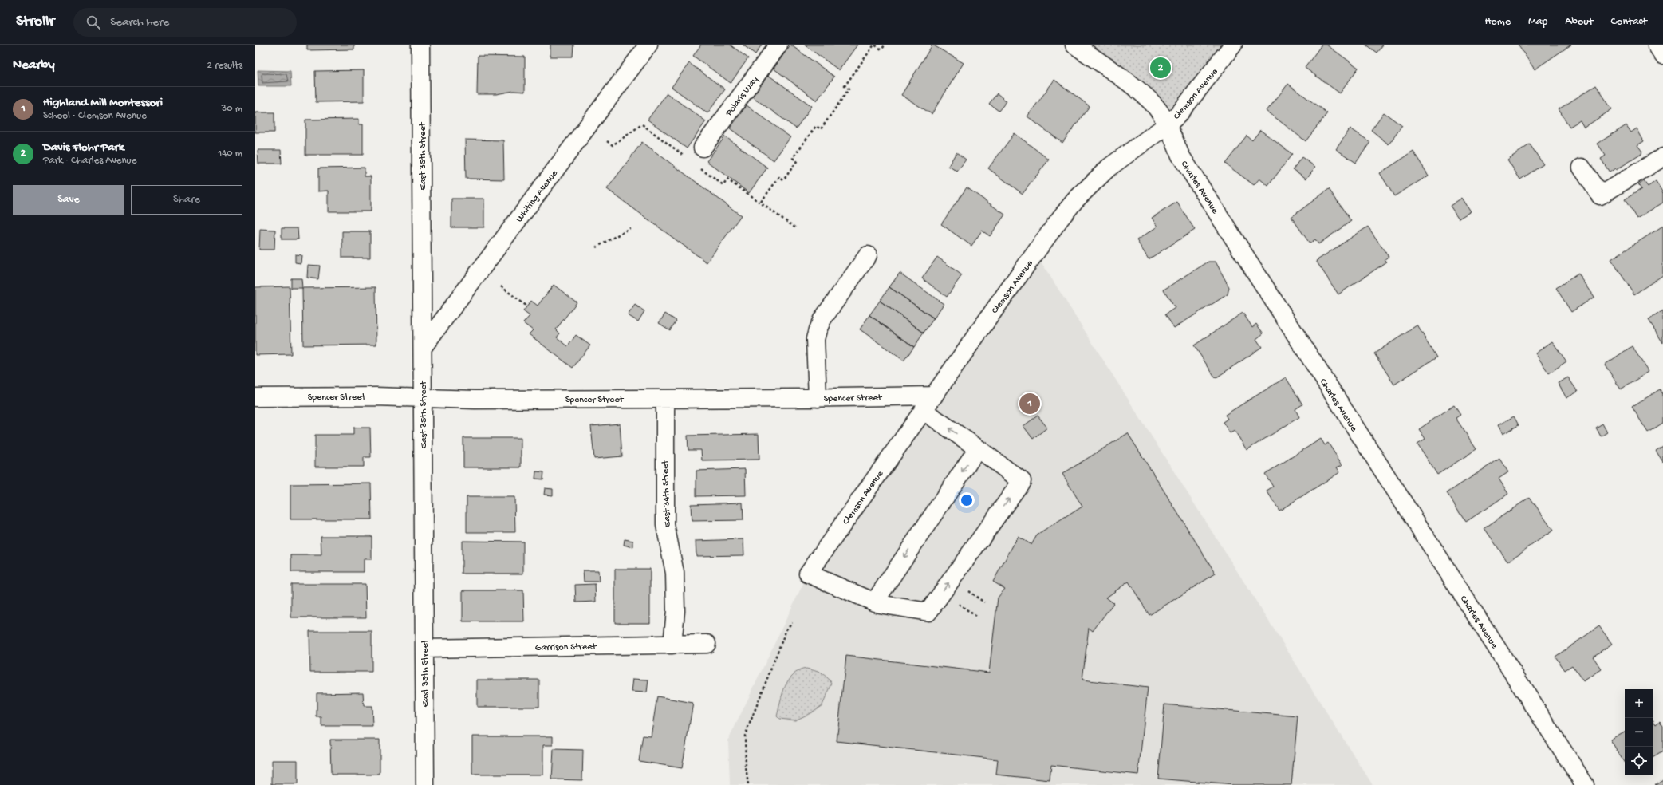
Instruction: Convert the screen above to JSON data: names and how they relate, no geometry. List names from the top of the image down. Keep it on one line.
{"streets":{"street":["Clemson Avenue","Polaris Way","East 35th Street","Charles Avenue","Whiting Avenue","Spencer Street","East 34th Street","Garrison Street"]},"crossings":[["Clemson Avenue","Charles Avenue"],["Clemson Avenue","Spencer Street"],["East 35th Street","Whiting Avenue"],["East 35th Street","Spencer Street"],["East 35th Street","Garrison Street"],["Spencer Street","East 34th Street"],["East 34th Street","Garrison Street"]],"page":{"header":"Strollr","search":"Search here","nav":["Home","Map","About","Contact"],"heading":["Nearby","2 results"],"pins":["2","1"],"list":[{"mark":"1","name":"Highland Mill Montessori","note":"School · Clemson Avenue","value":"30 m"},{"mark":"2","name":"Davis Flohr Park","note":"Park · Charles Avenue","value":"140 m"}],"buttons":["Save","Share"],"map_buttons":["+","−"]}}
